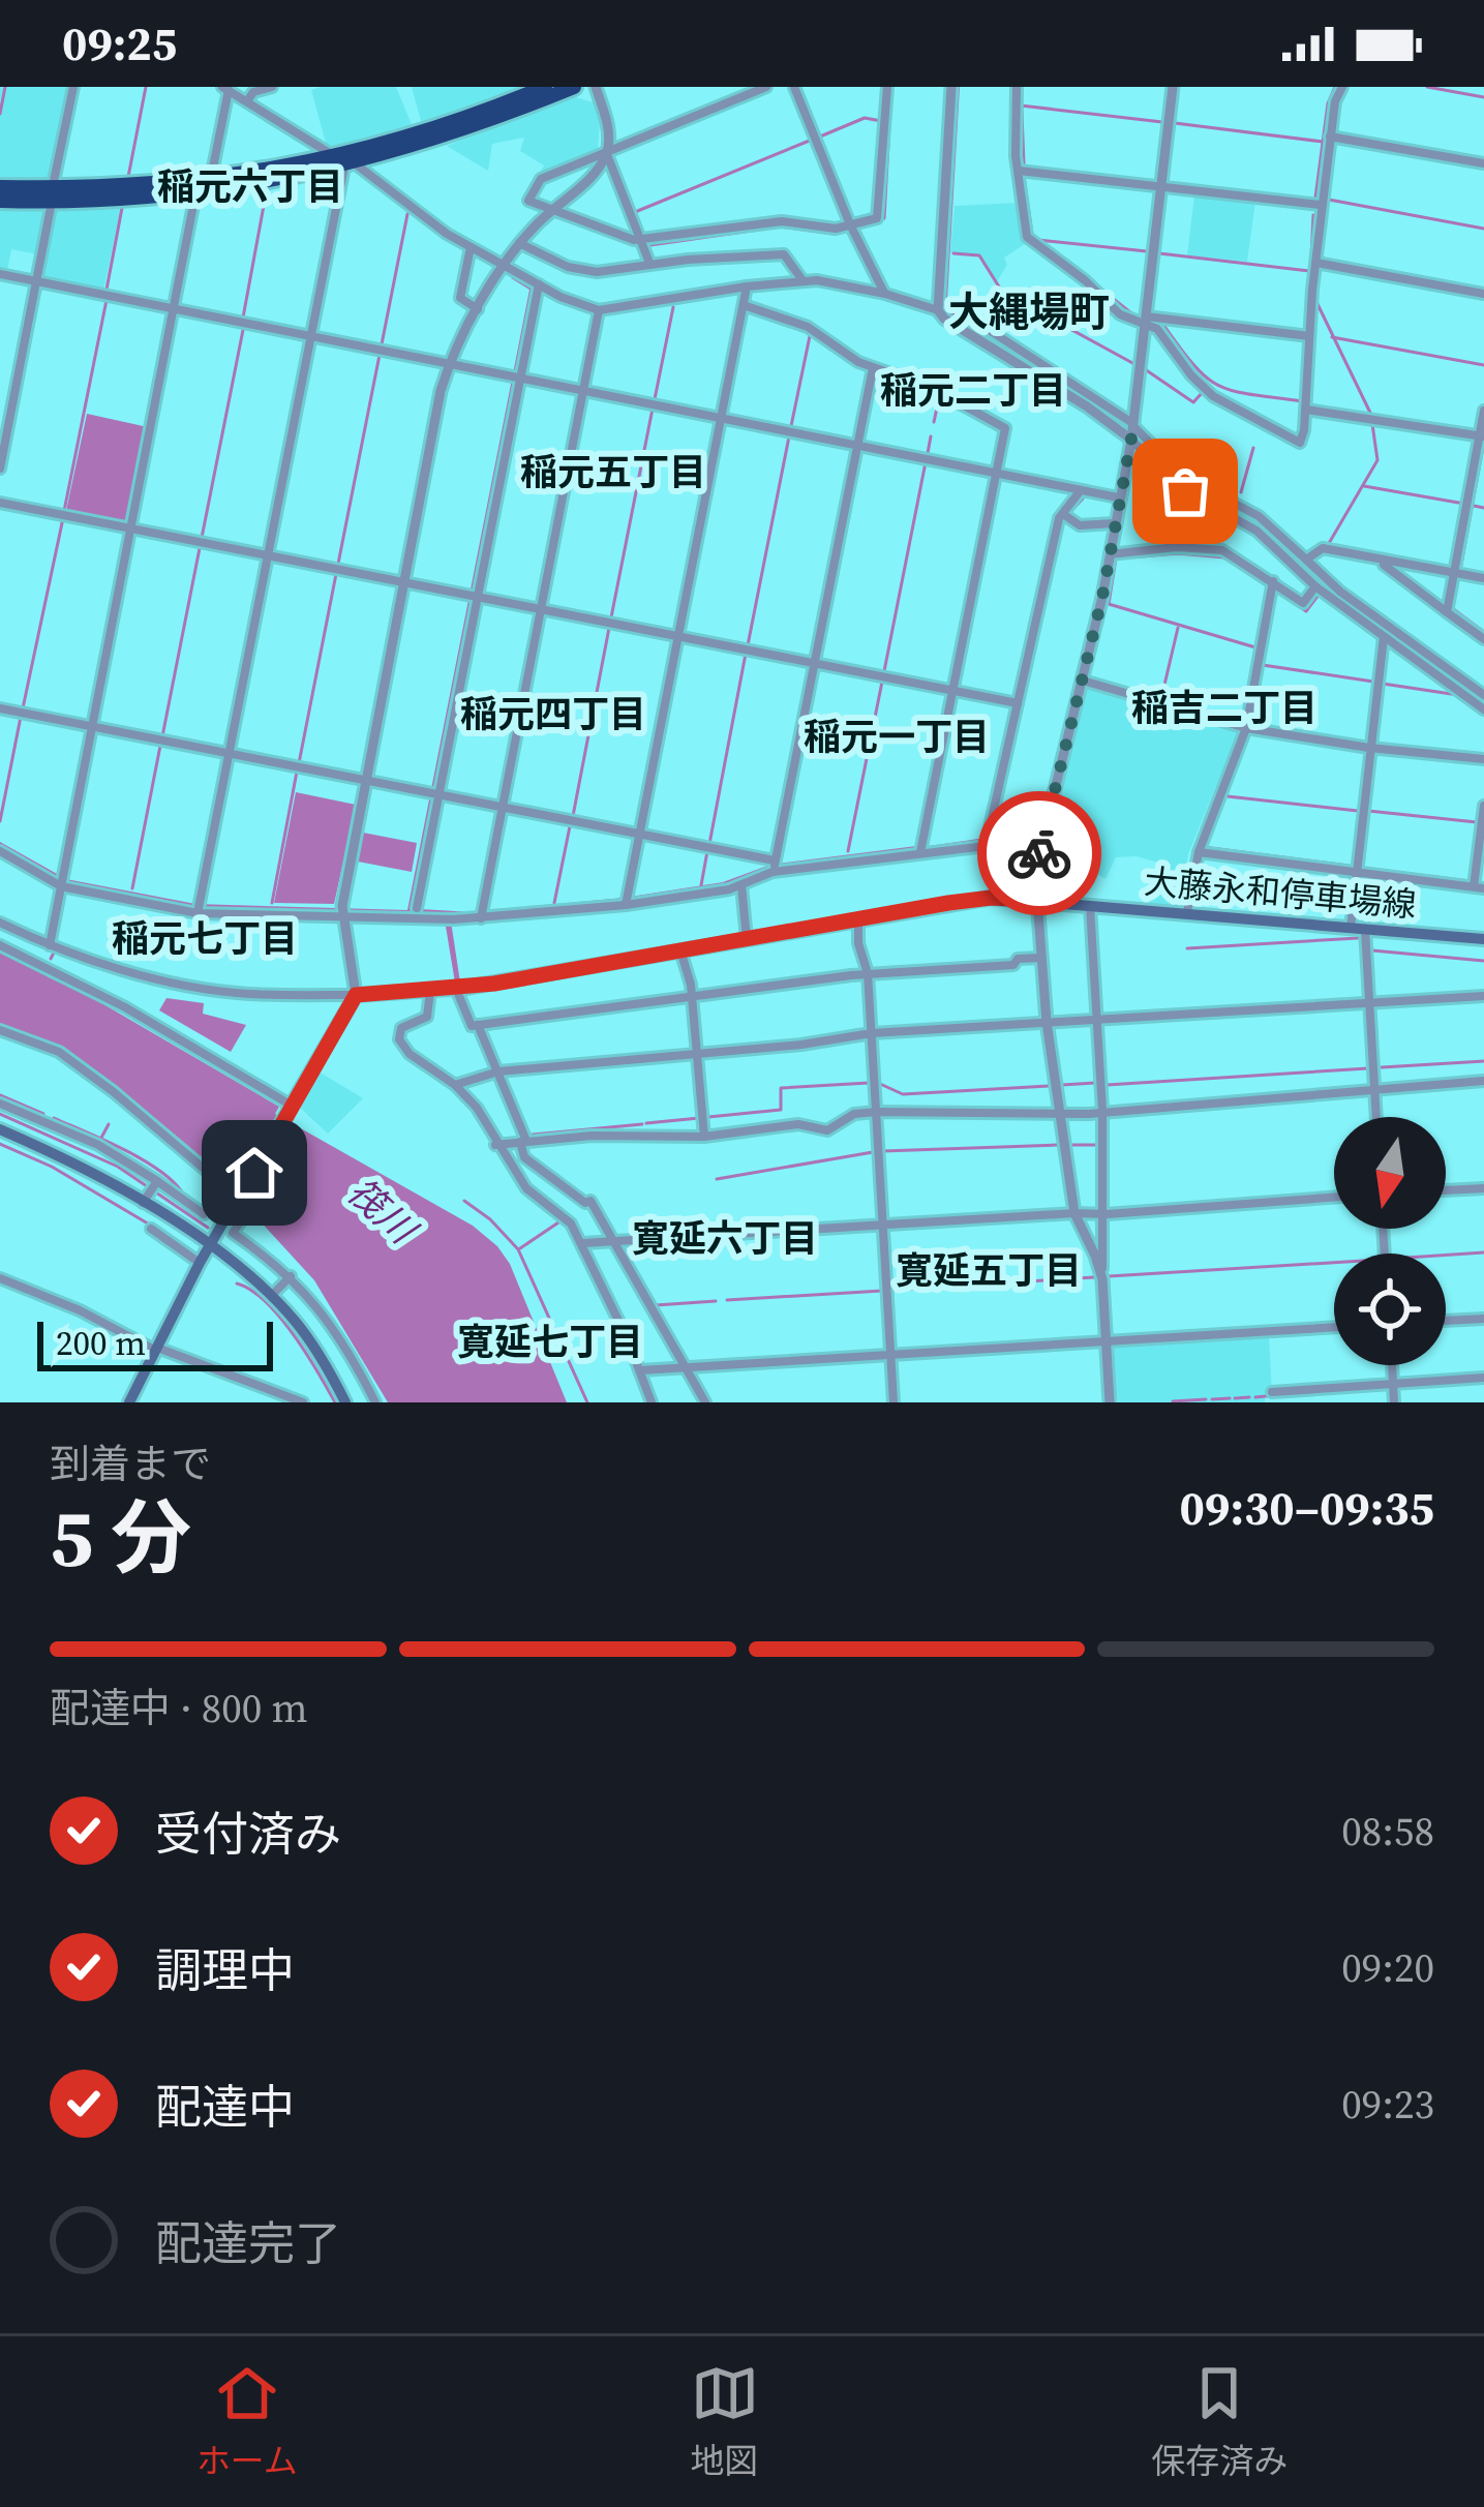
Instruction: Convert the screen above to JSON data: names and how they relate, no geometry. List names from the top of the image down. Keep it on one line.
{"streets":{"main road":["大藤永和停車場線"]},"districts":["稲元六丁目","大縄場町","稲元二丁目","稲元五丁目","稲吉二丁目","稲元四丁目","稲元一丁目","稲元七丁目","寛延六丁目","寛延五丁目","寛延七丁目"],"water":["筏川"],"scale_bar":"200 m","north":"bottom","page":{"status":"09:25","scale":"200 m","heading":["5 分","到着まで","09:30–09:35"],"bar":"配達中 · 800 m","list":[["受付済み","08:58"],["調理中","09:20"],["配達中","09:23"],"配達完了"],"tabs":["ホーム","地図","保存済み"]}}
